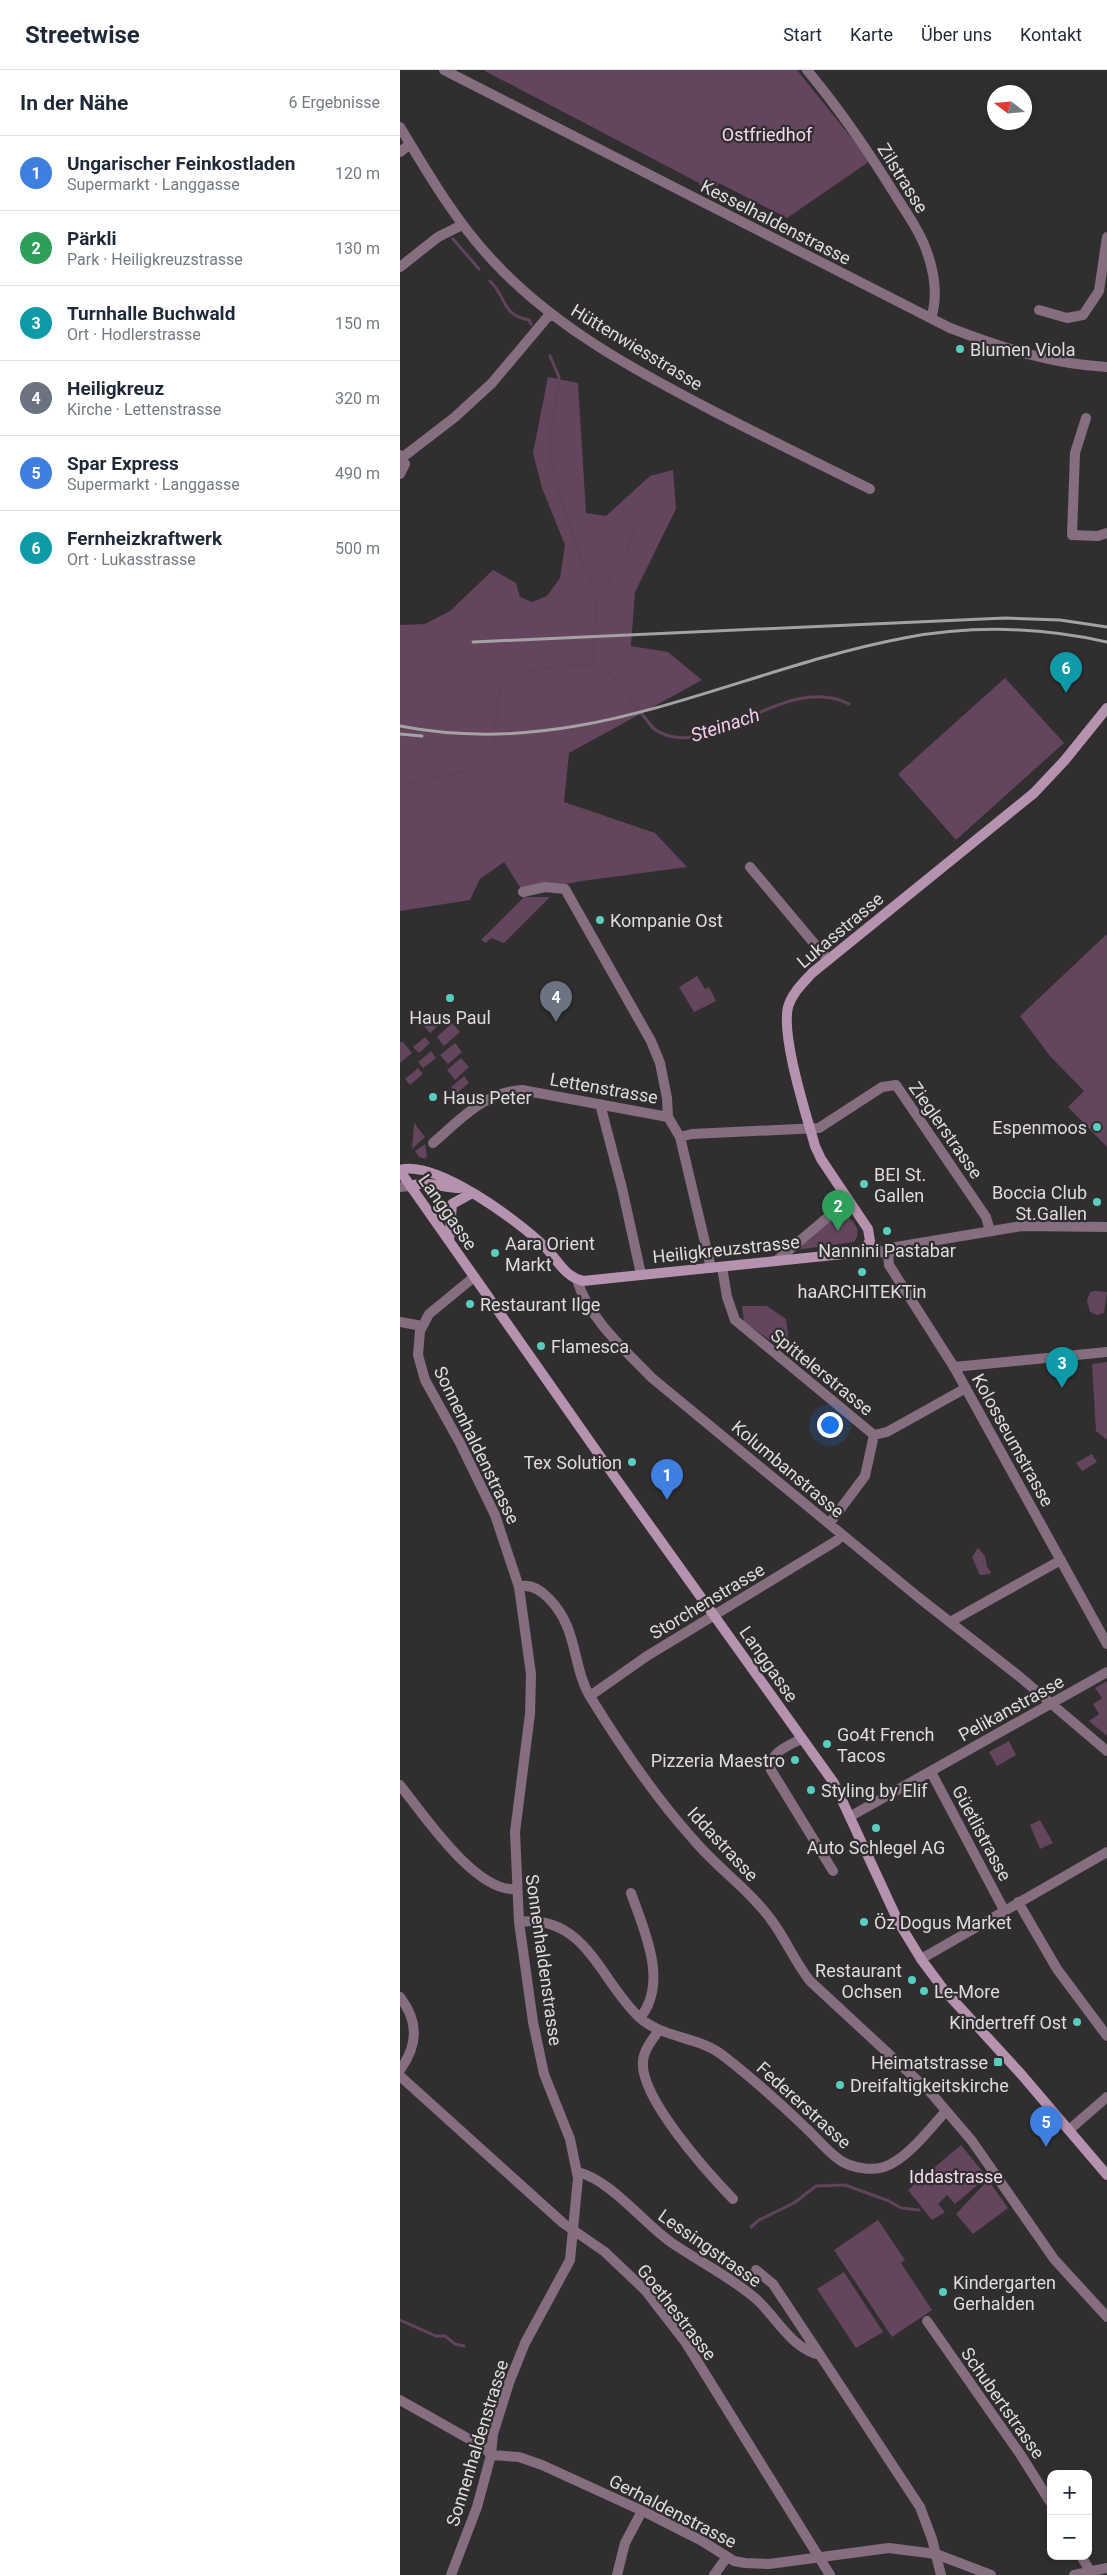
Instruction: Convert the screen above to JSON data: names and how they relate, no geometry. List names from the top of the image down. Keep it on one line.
{"streets":{"main road":["Lukasstrasse","Langgasse","Heiligkreuzstrasse","Kolumbanstrasse"],"street":["Zilstrasse","Kesselhaldenstrasse","Hüttenwiesstrasse","Lettenstrasse","Zieglerstrasse","Spittelerstrasse","Kolosseumstrasse","Sonnenhaldenstrasse","Storchenstrasse","Pelikanstrasse","Güetlistrasse","Iddastrasse","Federerstrasse","Lessingstrasse","Goethestrasse","Schubertstrasse","Gerhaldenstrasse"]},"crossings":[["Zilstrasse","Kesselhaldenstrasse"],["Lukasstrasse","Zieglerstrasse"],["Lukasstrasse","Heiligkreuzstrasse"],["Lettenstrasse","Heiligkreuzstrasse"],["Langgasse","Sonnenhaldenstrasse"],["Langgasse","Kolumbanstrasse"],["Langgasse","Storchenstrasse"],["Langgasse","Pelikanstrasse"],["Heiligkreuzstrasse","Spittelerstrasse"],["Heiligkreuzstrasse","Kolumbanstrasse"],["Spittelerstrasse","Kolosseumstrasse"],["Sonnenhaldenstrasse","Iddastrasse"],["Sonnenhaldenstrasse","Federerstrasse"],["Sonnenhaldenstrasse","Lessingstrasse"],["Sonnenhaldenstrasse","Goethestrasse"],["Sonnenhaldenstrasse","Gerhaldenstrasse"],["Kolumbanstrasse","Storchenstrasse"],["Kolumbanstrasse","Pelikanstrasse"],["Storchenstrasse","Iddastrasse"],["Pelikanstrasse","Güetlistrasse"],["Iddastrasse","Federerstrasse"],["Lessingstrasse","Gerhaldenstrasse"],["Goethestrasse","Gerhaldenstrasse"]],"water":["Steinach"],"parks":["Ostfriedhof","Iddastrasse"],"places":{"other":["Blumen Viola","Kompanie Ost","Haus Paul","Haus Peter","Espenmoos","BEI St. Gallen","Boccia Club St.Gallen","Nannini Pastabar","Aara Orient Markt","haARCHITEKTin","Restaurant Ilge","Flamesca","Tex Solution","Go4t French Tacos","Pizzeria Maestro","Styling by Elif","Auto Schlegel AG","Öz Dogus Market","Restaurant Ochsen","Le-More","Kindertreff Ost","Dreifaltigkeitskirche","Kindergarten Gerhalden"],"transit":["Heimatstrasse"]},"north":"left","page":{"header":"Streetwise","nav":["Start","Karte","Über uns","Kontakt"],"heading":["In der Nähe","6 Ergebnisse"],"list":[{"mark":"1","name":"Ungarischer Feinkostladen","note":"Supermarkt · Langgasse","value":"120 m"},{"mark":"2","name":"Pärkli","note":"Park · Heiligkreuzstrasse","value":"130 m"},{"mark":"3","name":"Turnhalle Buchwald","note":"Ort · Hodlerstrasse","value":"150 m"},{"mark":"4","name":"Heiligkreuz","note":"Kirche · Lettenstrasse","value":"320 m"},{"mark":"5","name":"Spar Express","note":"Supermarkt · Langgasse","value":"490 m"},{"mark":"6","name":"Fernheizkraftwerk","note":"Ort · Lukasstrasse","value":"500 m"}],"pins":["6","4","2","3","1","5"],"map_buttons":["+","−"]}}
